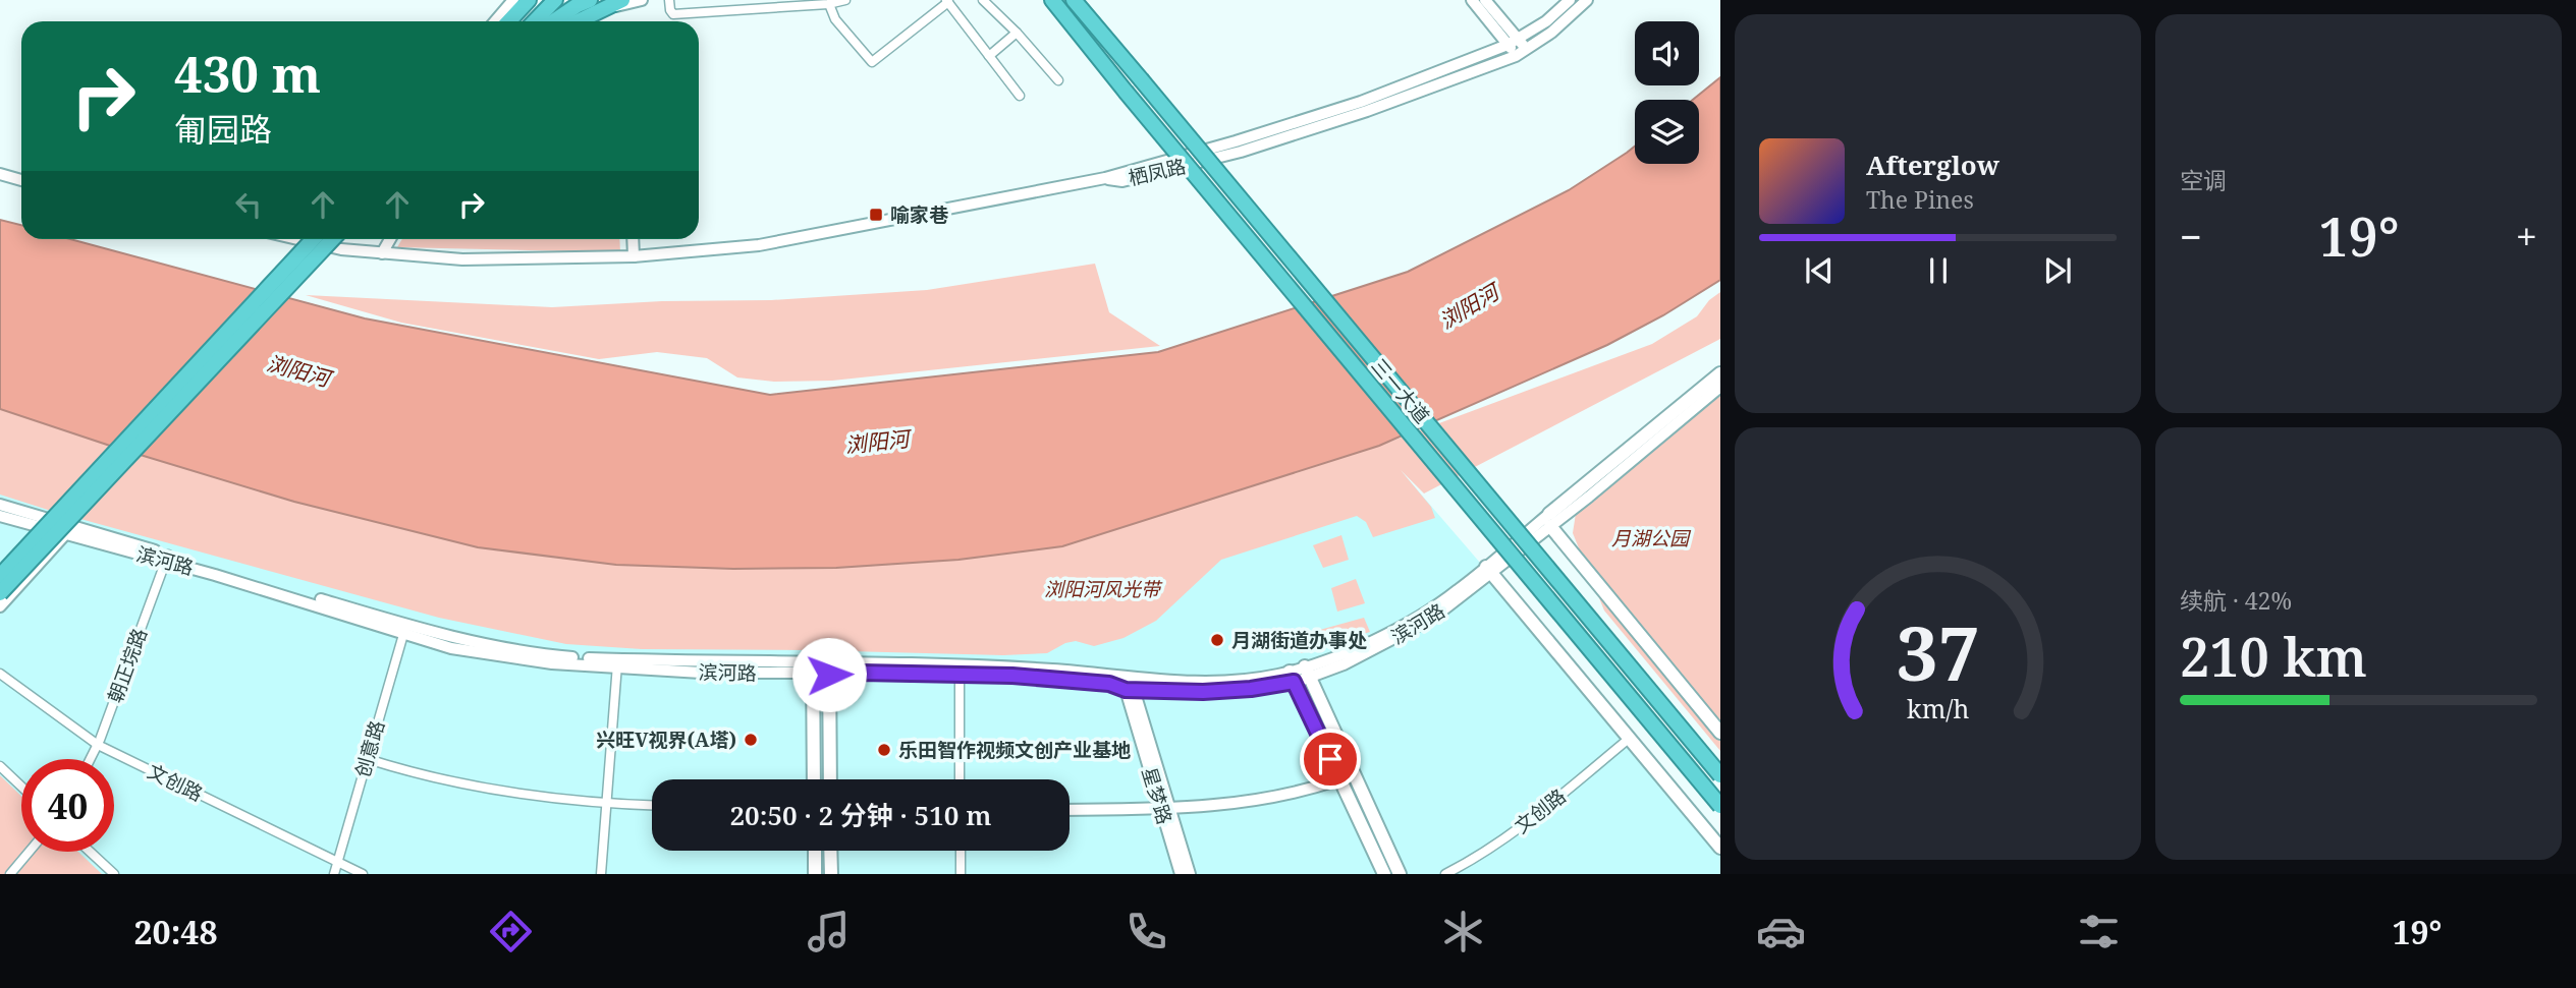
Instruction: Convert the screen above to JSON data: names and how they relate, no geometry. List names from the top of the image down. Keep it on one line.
{"streets":{"highway":["三一大道"],"street":["栖凤路","滨河路","朝正垸路","创意路","文创路","星梦路"]},"crossings":[["滨河路","朝正垸路"],["滨河路","创意路"],["滨河路","星梦路"],["朝正垸路","文创路"],["创意路","文创路"]],"water":["浏阳河"],"parks":["月湖公园","浏阳河风光带"],"places":{"transit":["喻家巷"],"other":["月湖街道办事处","兴旺V视界(A塔)","乐田智作视频文创产业基地"]},"page":{"tile":["空调",["续航 · 42%","210 km"]],"turn":["430 m","匍园路"],"song":["Afterglow","The Pines"],"heat":["−","19°","+"],"limit":"40","trip":"20:50 · 2 分钟 · 510 m","tabs":["20:48","19°"],"gauge":["37","km/h"]}}
